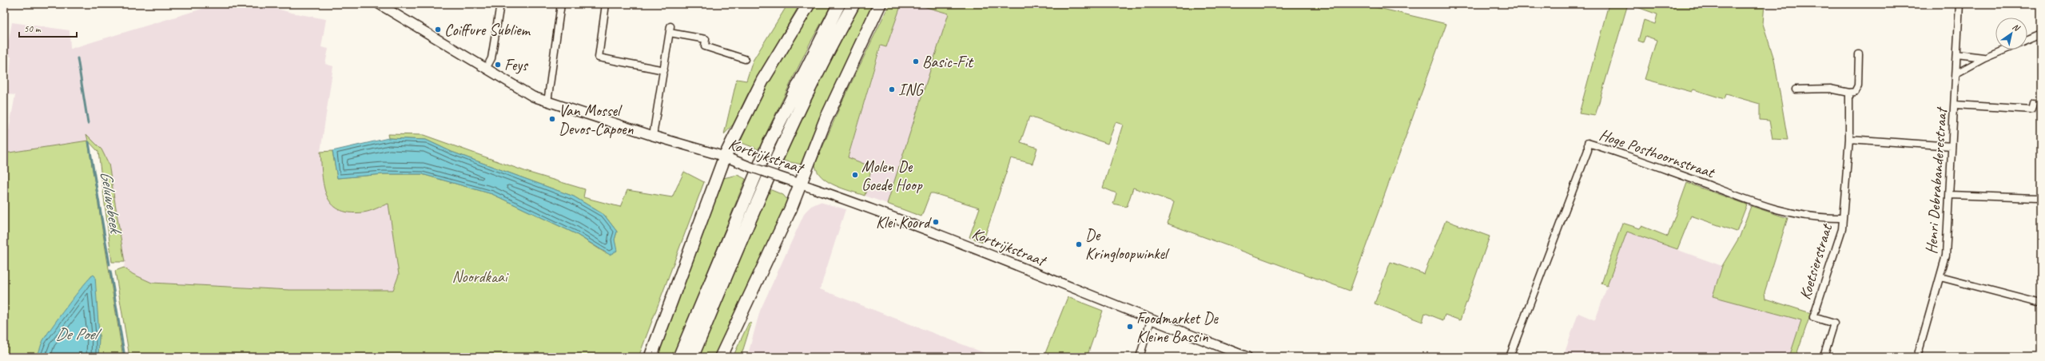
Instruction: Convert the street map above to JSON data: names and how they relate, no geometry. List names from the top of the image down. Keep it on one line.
{"streets":{"main road":["Kortrijkstraat"],"street":["Hoge Posthoornstraat","Henri Debrabanderestraat","Koetsierstraat"]},"crossings":[["Hoge Posthoornstraat","Koetsierstraat"]],"water":["Geluwebeek","De Poel"],"parks":["Noordkaai"],"places":["Coiffure Subliem","Basic-Fit","Feys","ING","Van Mossel Devos-Capoen","Molen De Goede Hoop","Klei Koord","De Kringloopwinkel","Foodmarket De Kleine Bassin"],"scale_bar":"50 m","north":"top right"}
